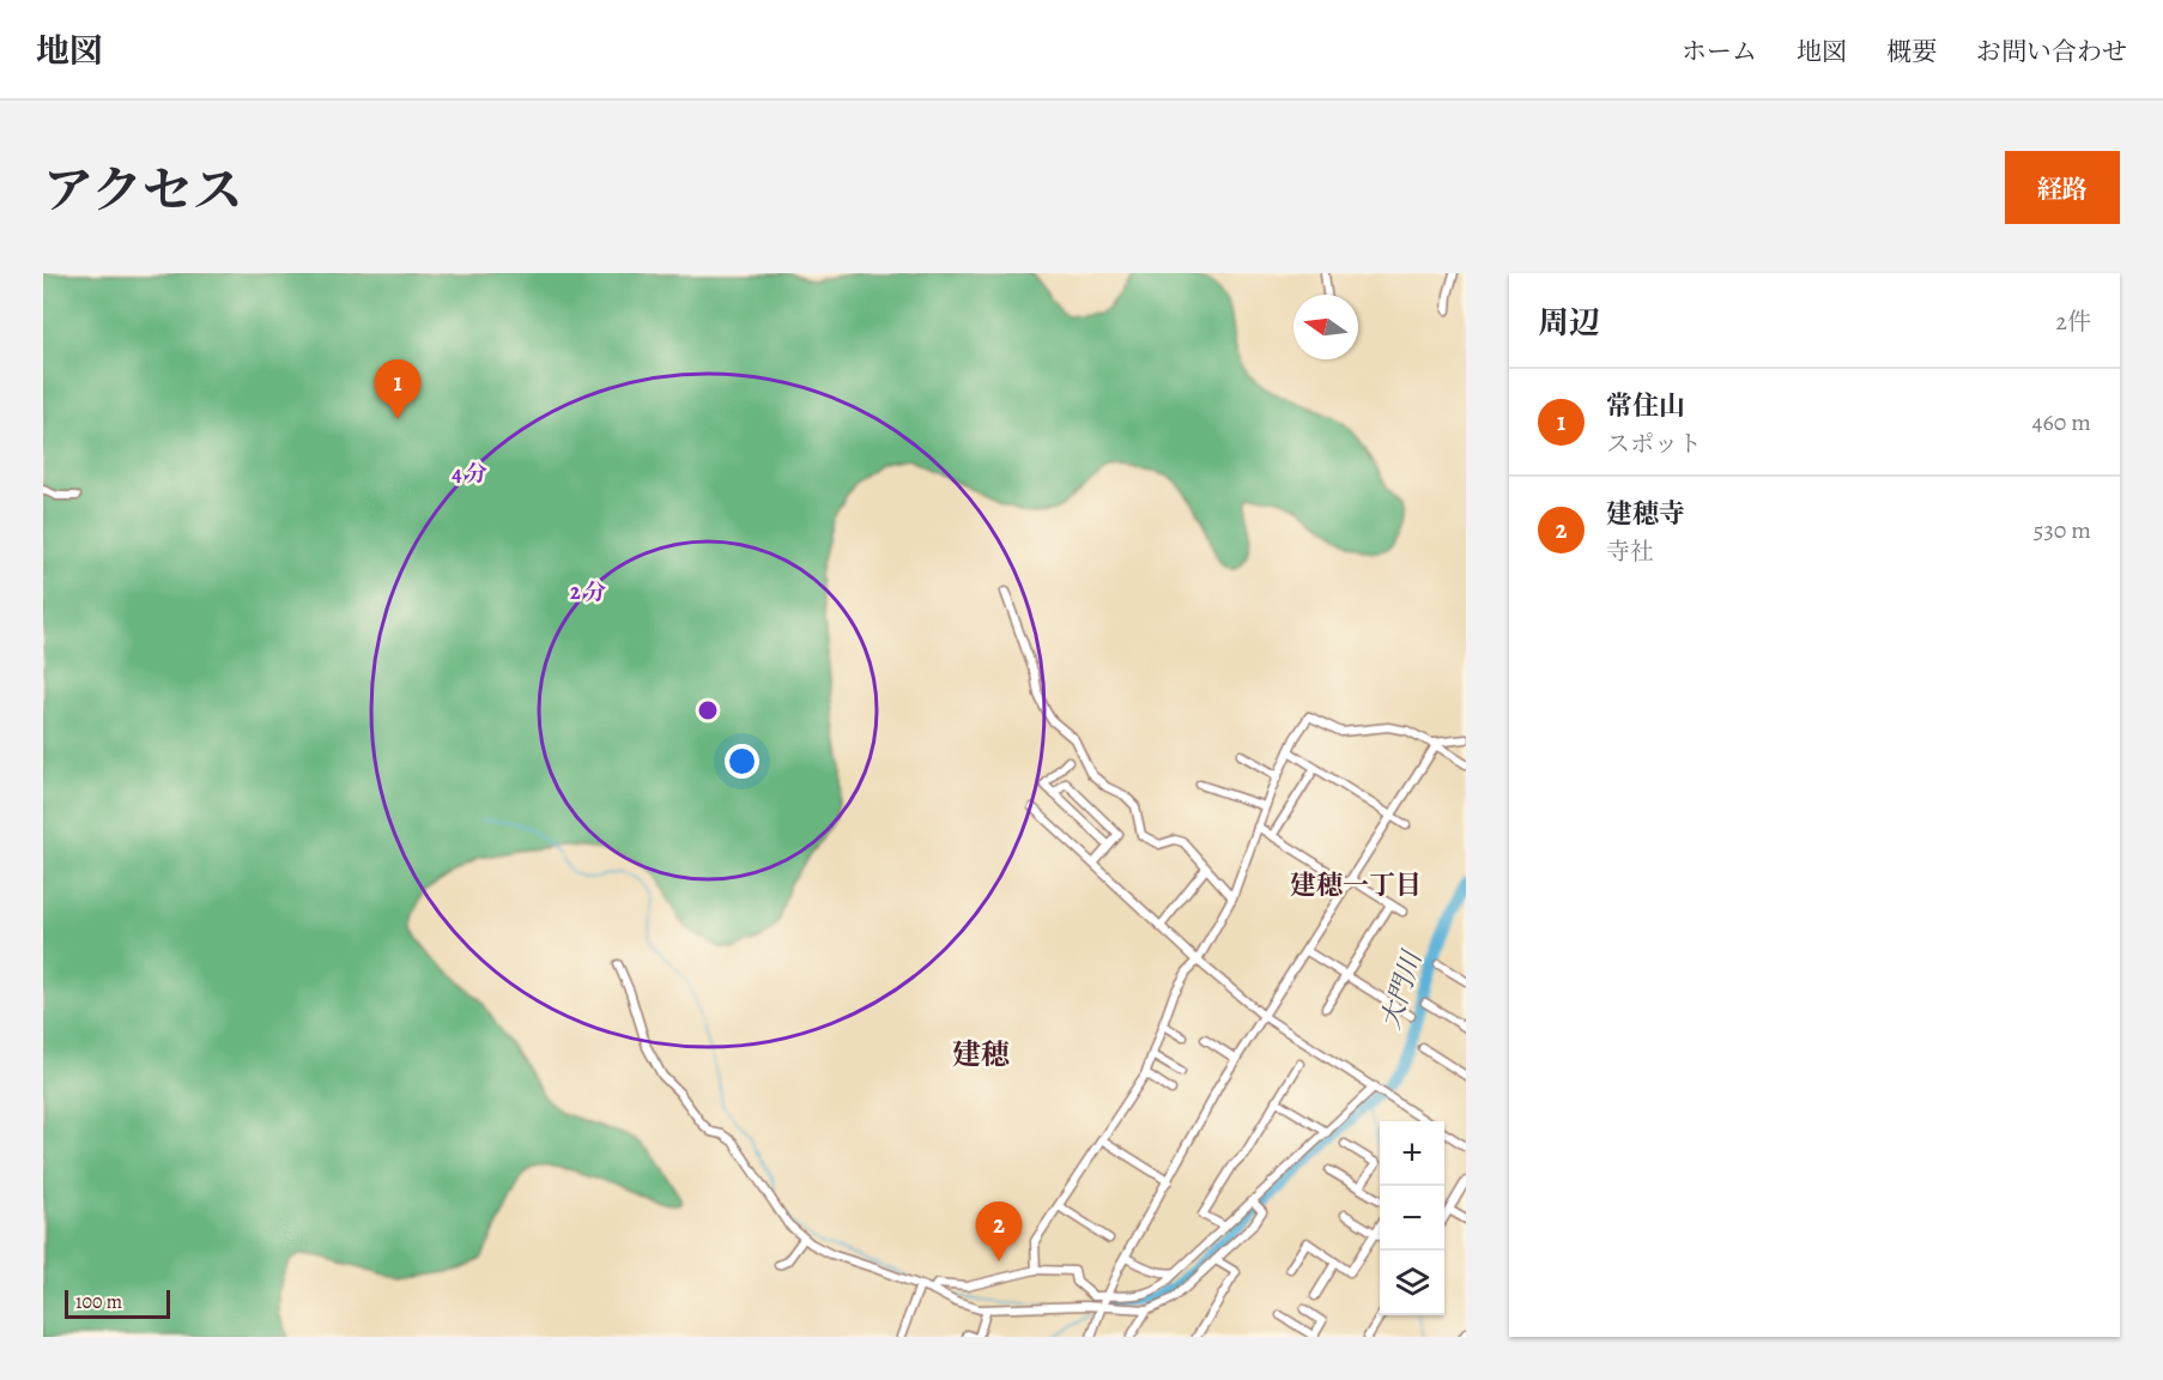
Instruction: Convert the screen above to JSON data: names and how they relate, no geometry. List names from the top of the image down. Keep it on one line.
{"districts":["建穂一丁目","建穂"],"water":["大門川"],"scale_bar":"100 m","north":"left","page":{"header":"地図","nav":["ホーム","地図","概要","お問い合わせ"],"title":"アクセス","buttons":"経路","heading":["周辺","2件"],"pins":["1","2"],"list":[{"mark":"1","name":"常住山","note":"スポット","value":"460 m"},{"mark":"2","name":"建穂寺","note":"寺社","value":"530 m"}],"map_buttons":["+","−"],"scale":"100 m"},"rings":["4 分","2 分"]}
